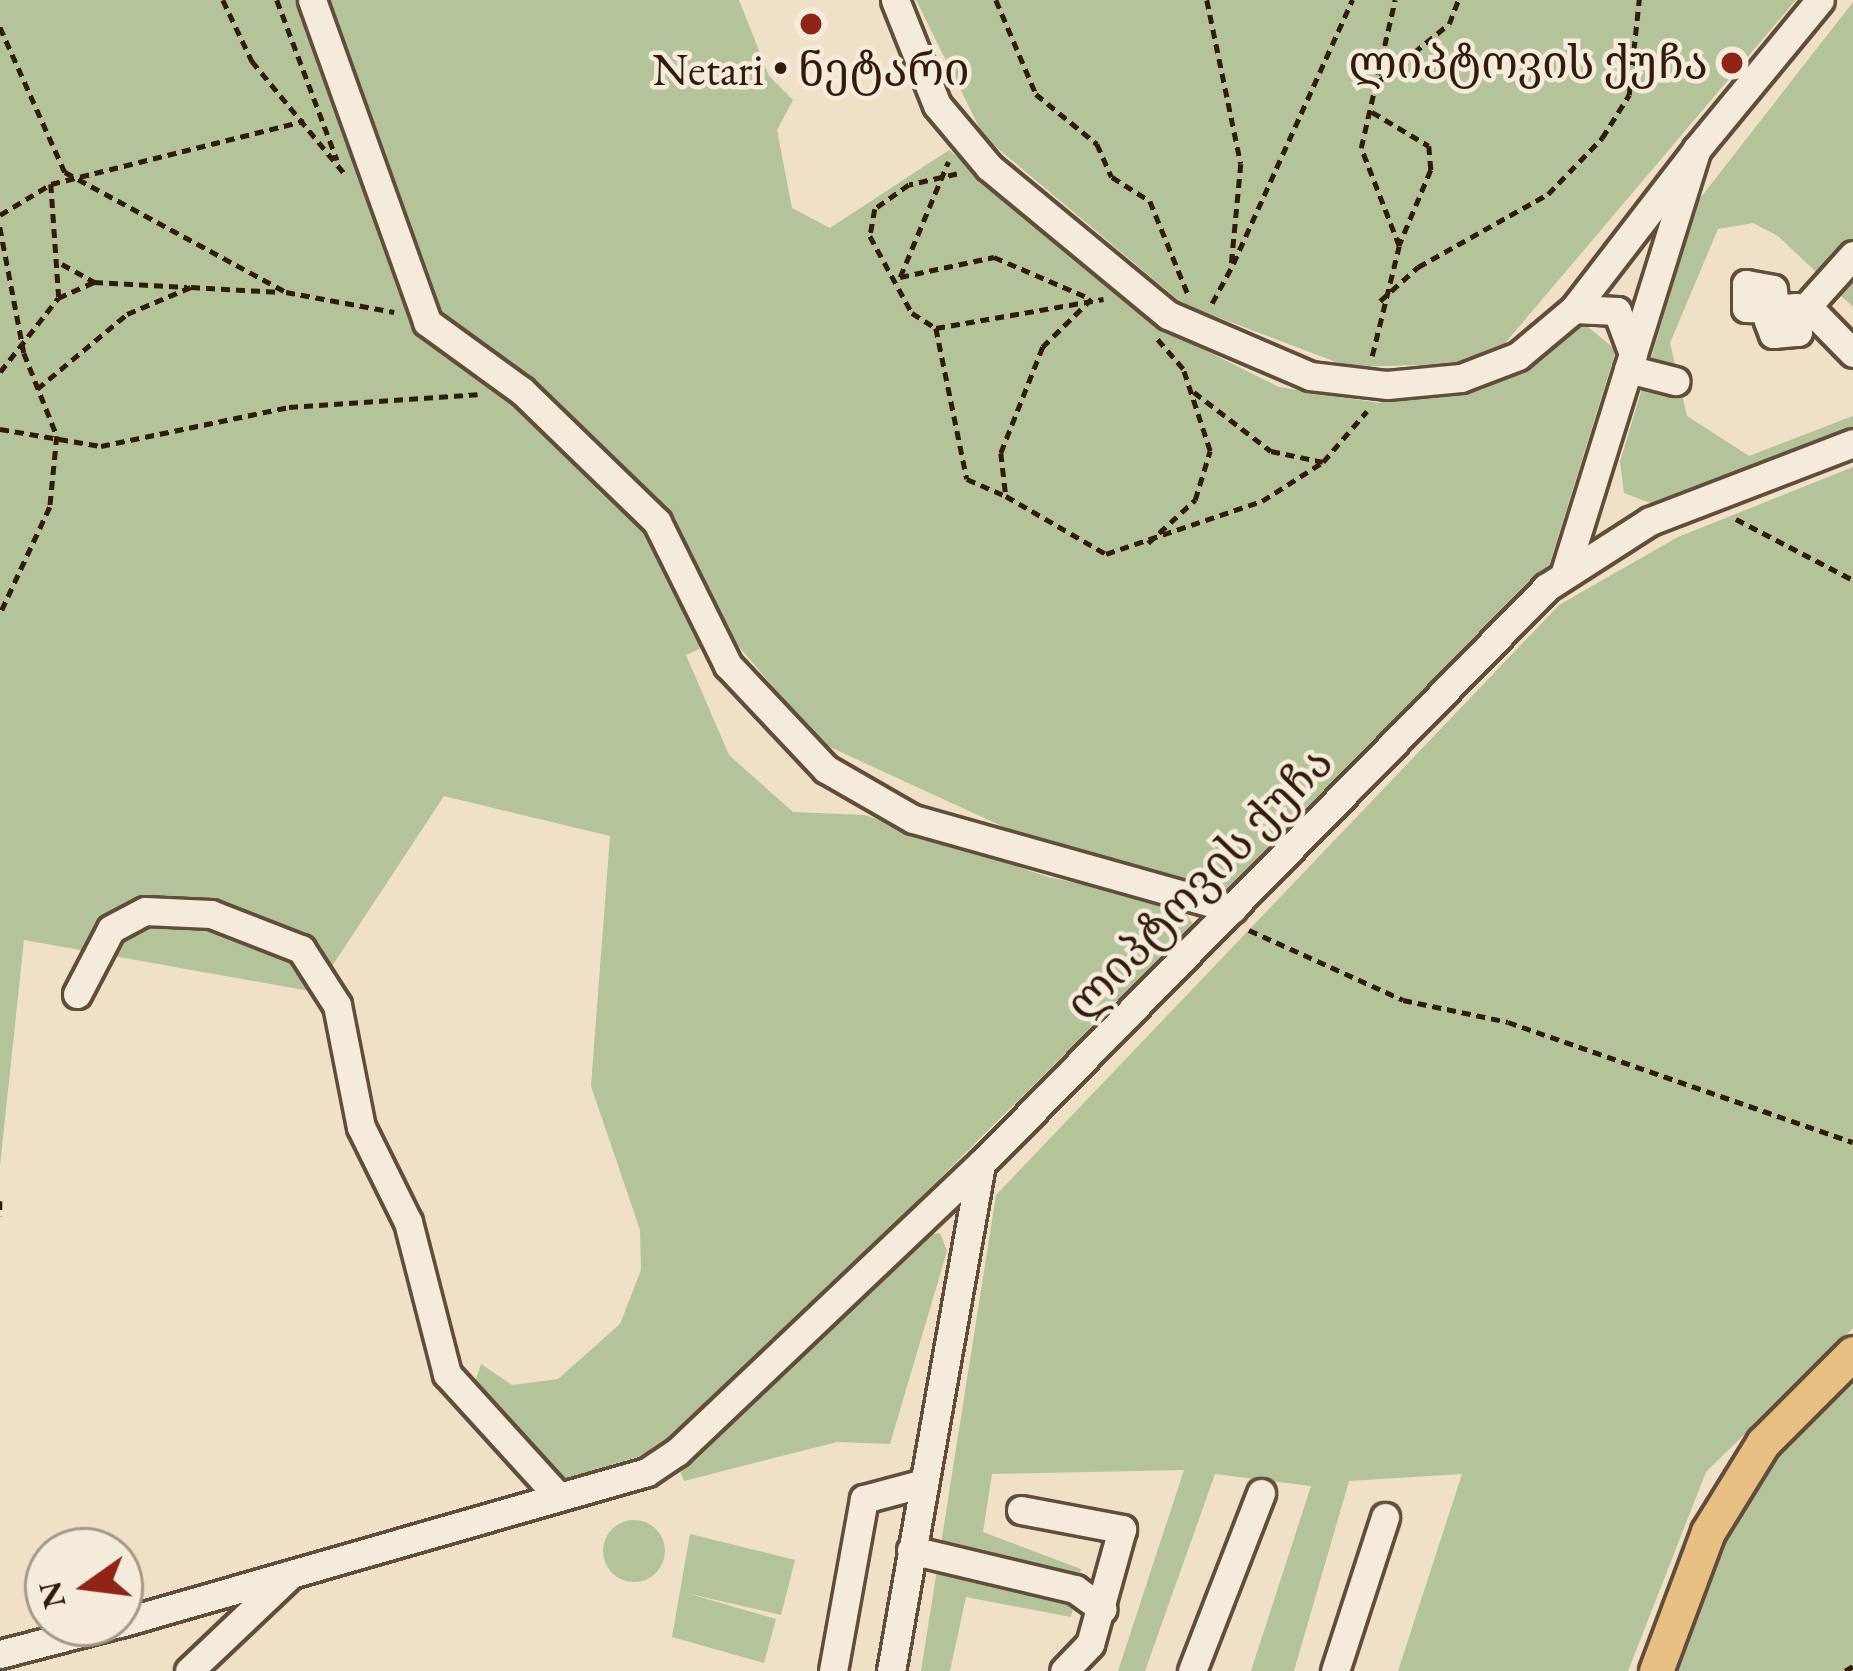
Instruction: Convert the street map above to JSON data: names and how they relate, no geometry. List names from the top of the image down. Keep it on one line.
{"streets":{"street":["ლიპტოვის ქუჩა"]},"places":["Netari • ნეტარი","ლიპტოვის ქუჩა"],"north":"left"}
